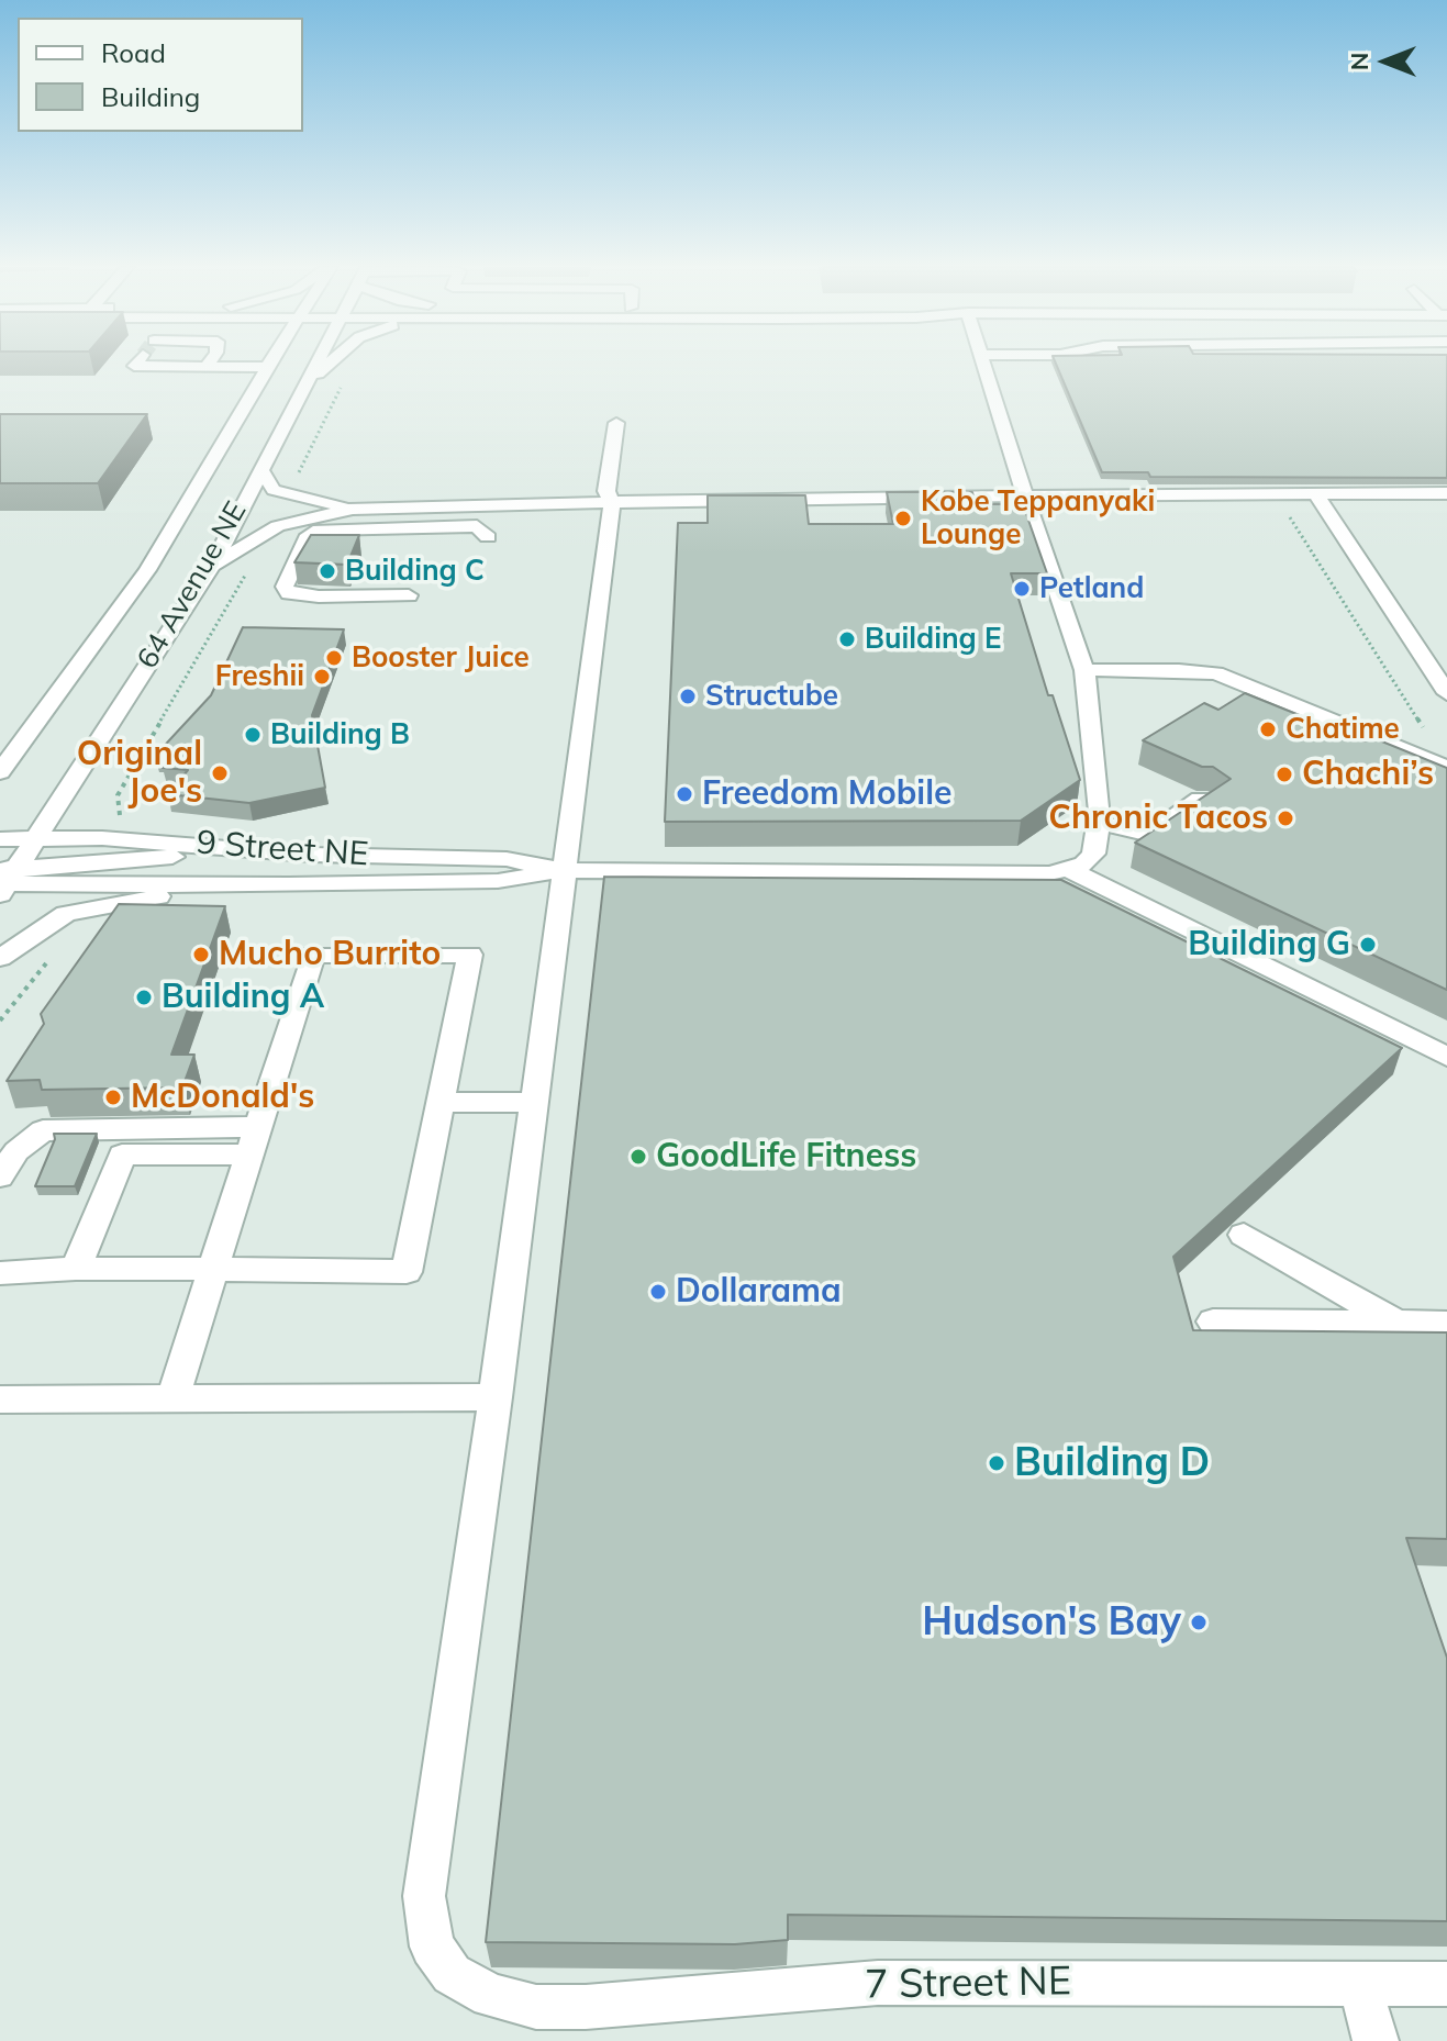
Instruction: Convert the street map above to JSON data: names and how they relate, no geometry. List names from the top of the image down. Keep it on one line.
{"streets":{"street":["64 Avenue NE","9 Street NE","7 Street NE"]},"crossings":[["64 Avenue NE","9 Street NE"],["9 Street NE","7 Street NE"]],"places":["Kobe Teppanyaki Lounge","Building C","Petland","Building E","Booster Juice","Freshii","Structube","Chatime","Building B","Original Joe's","Chachi’s","Freedom Mobile","Chronic Tacos","Building G","Mucho Burrito","Building A","McDonald's","GoodLife Fitness","Dollarama","Building D","Hudson's Bay"],"legend":["Road","Building"],"north":"left"}
